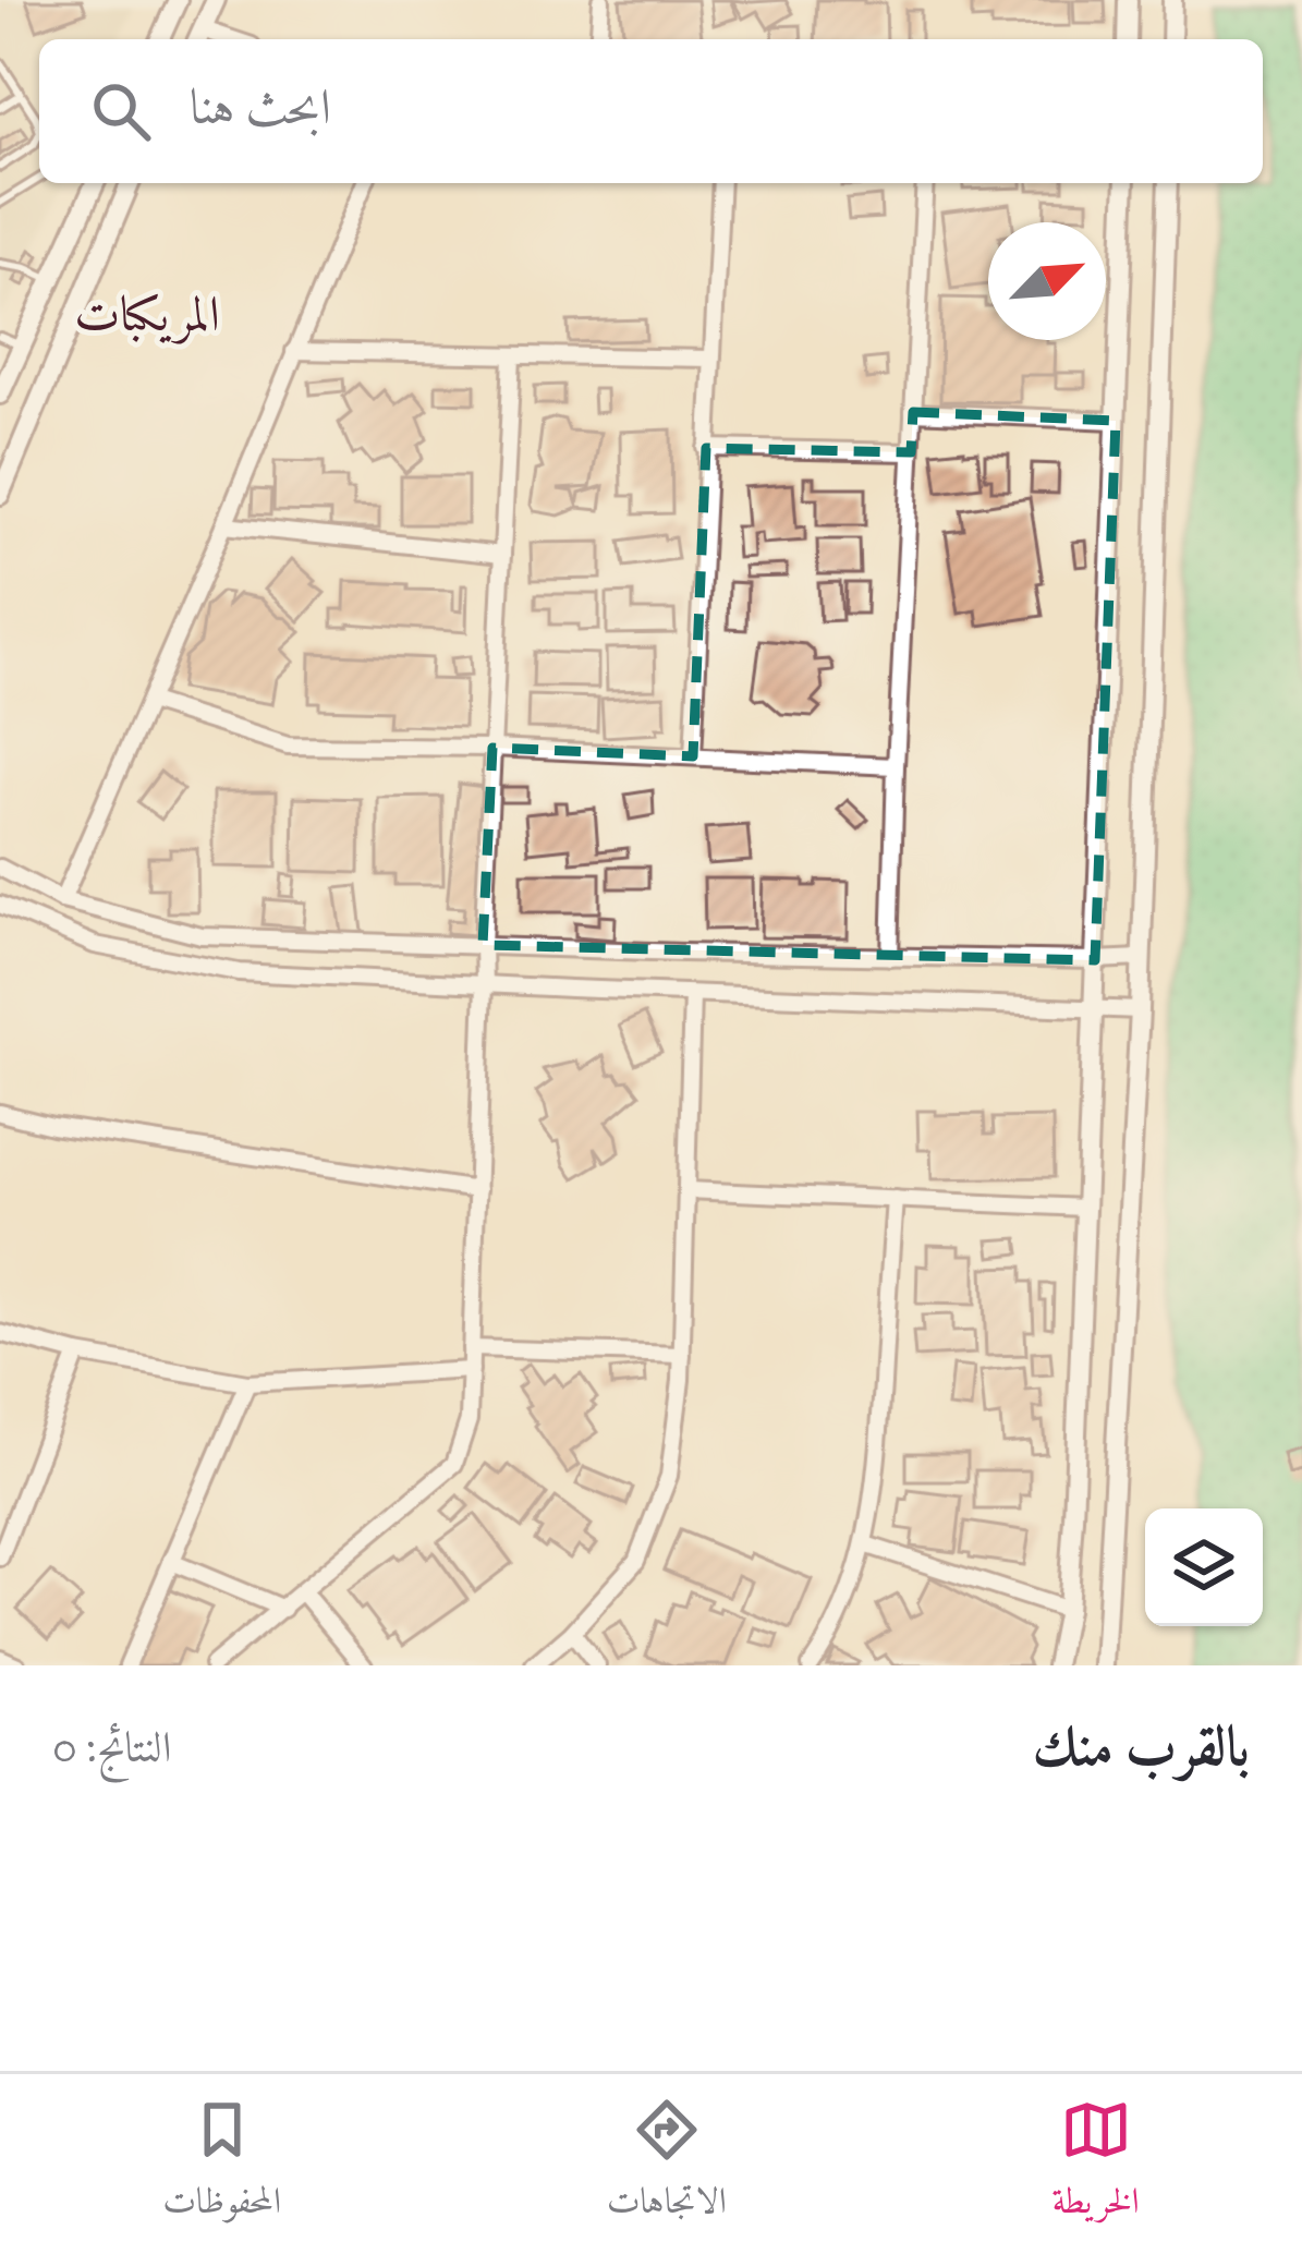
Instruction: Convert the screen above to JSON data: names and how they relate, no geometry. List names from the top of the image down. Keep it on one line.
{"districts":["المريكبات"],"north":"top right","page":{"search":"ابحث هنا","heading":["بالقرب منك","النتائج: 0"],"nav":["الخريطة","الاتجاهات","المحفوظات"]}}
